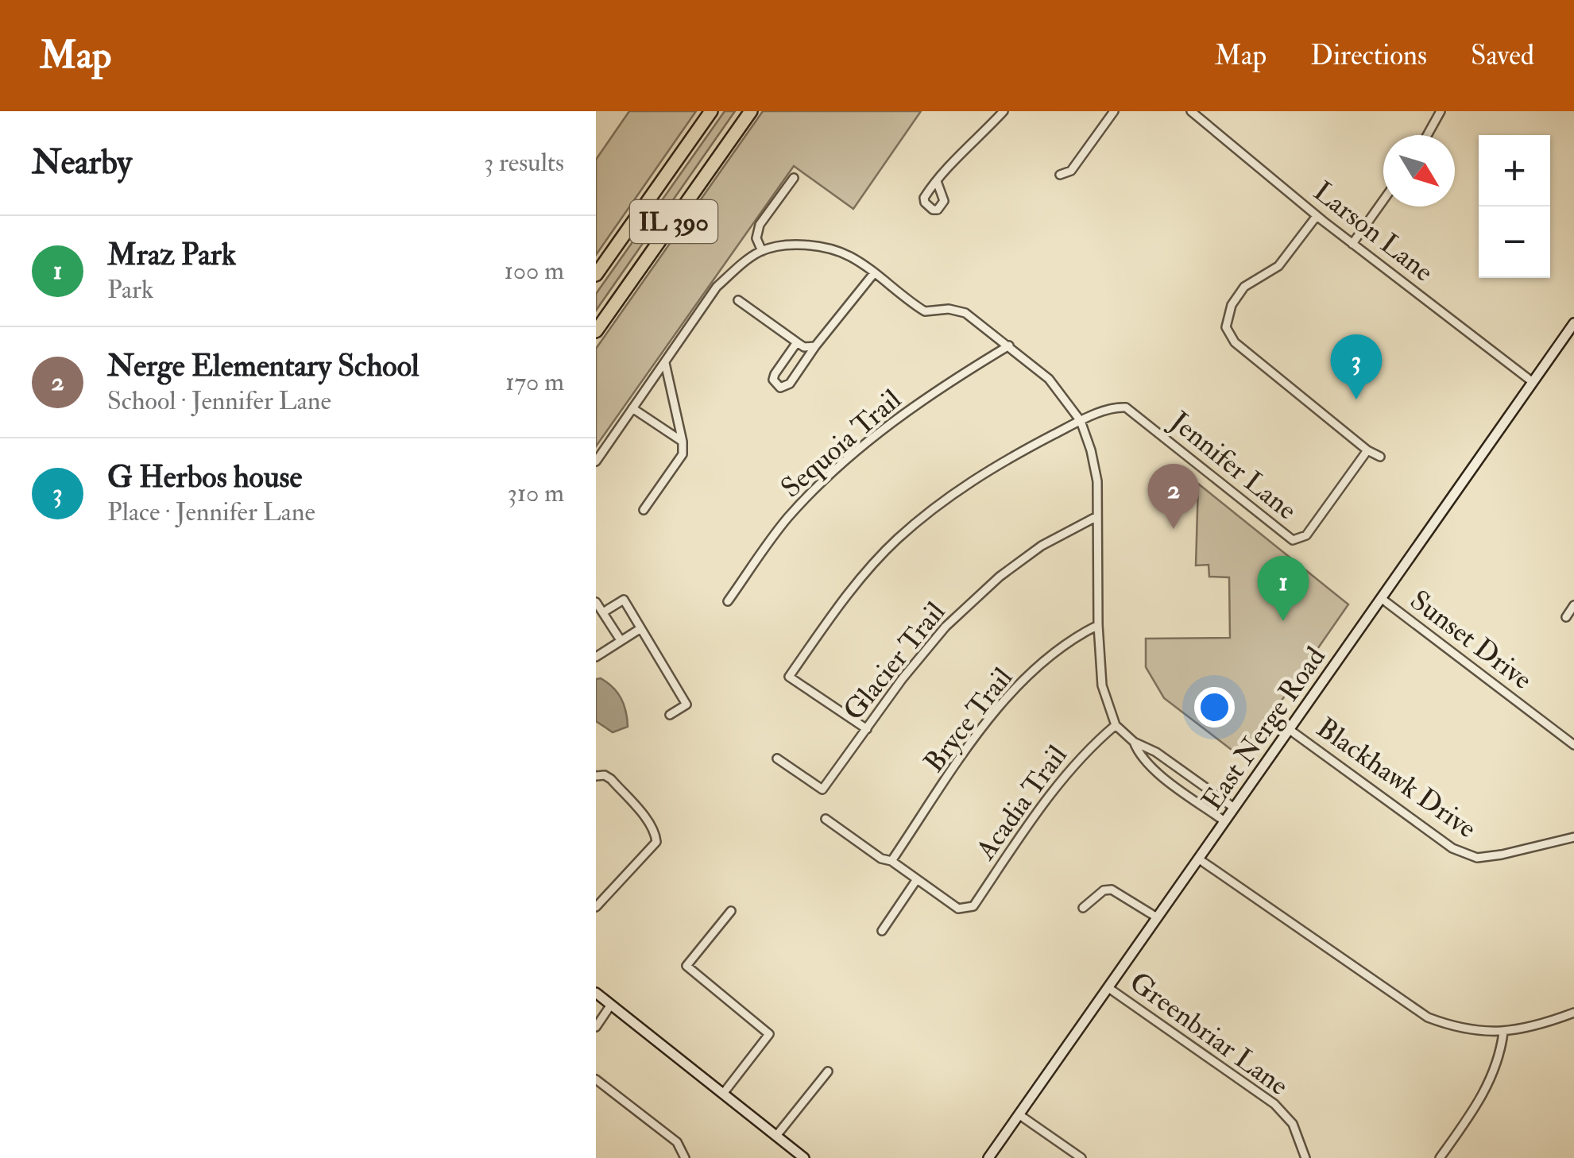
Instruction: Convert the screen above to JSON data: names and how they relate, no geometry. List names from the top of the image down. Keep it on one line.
{"streets":{"highway":["IL 390"],"main road":["East Nerge Road"],"street":["Larson Lane","Sequoia Trail","Jennifer Lane","Sunset Drive","Glacier Trail","Bryce Trail","Blackhawk Drive","Acadia Trail","Greenbriar Lane"]},"crossings":[["Larson Lane","East Nerge Road"],["Sunset Drive","East Nerge Road"],["East Nerge Road","Blackhawk Drive"],["East Nerge Road","Greenbriar Lane"]],"north":"bottom right","page":{"header":"Map","nav":["Map","Directions","Saved"],"heading":["Nearby","3 results"],"map_buttons":["+","−"],"list":[{"mark":"1","name":"Mraz Park","note":"Park","value":"100 m"},{"mark":"2","name":"Nerge Elementary School","note":"School · Jennifer Lane","value":"170 m"},{"mark":"3","name":"G Herbos house","note":"Place · Jennifer Lane","value":"310 m"}],"pins":["3","2","1"]}}
